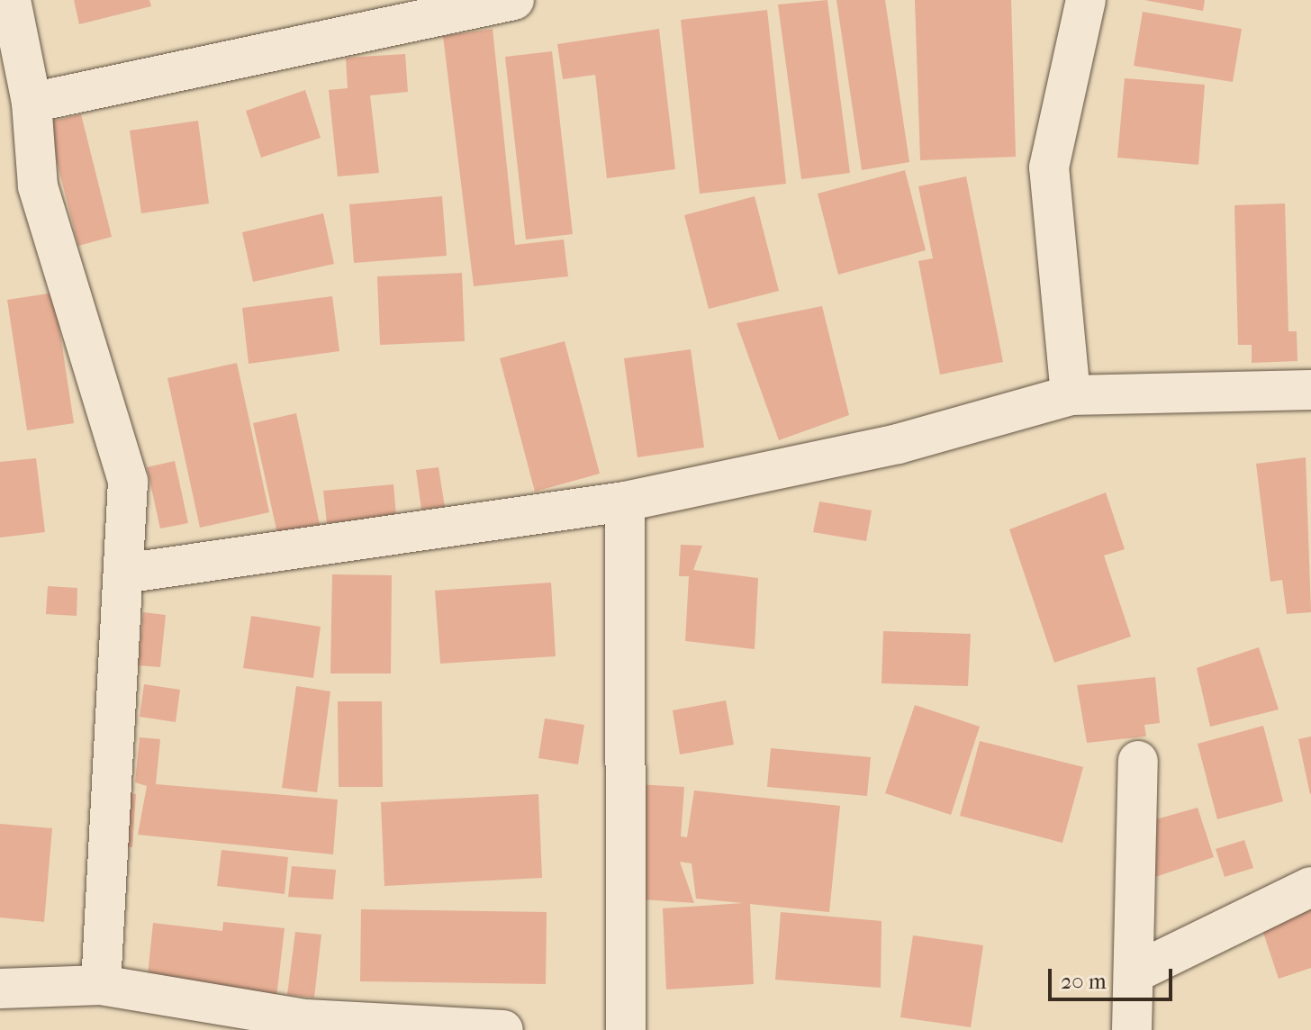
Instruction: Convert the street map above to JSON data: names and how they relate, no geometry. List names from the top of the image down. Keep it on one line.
{"scale_bar":"20 m"}
